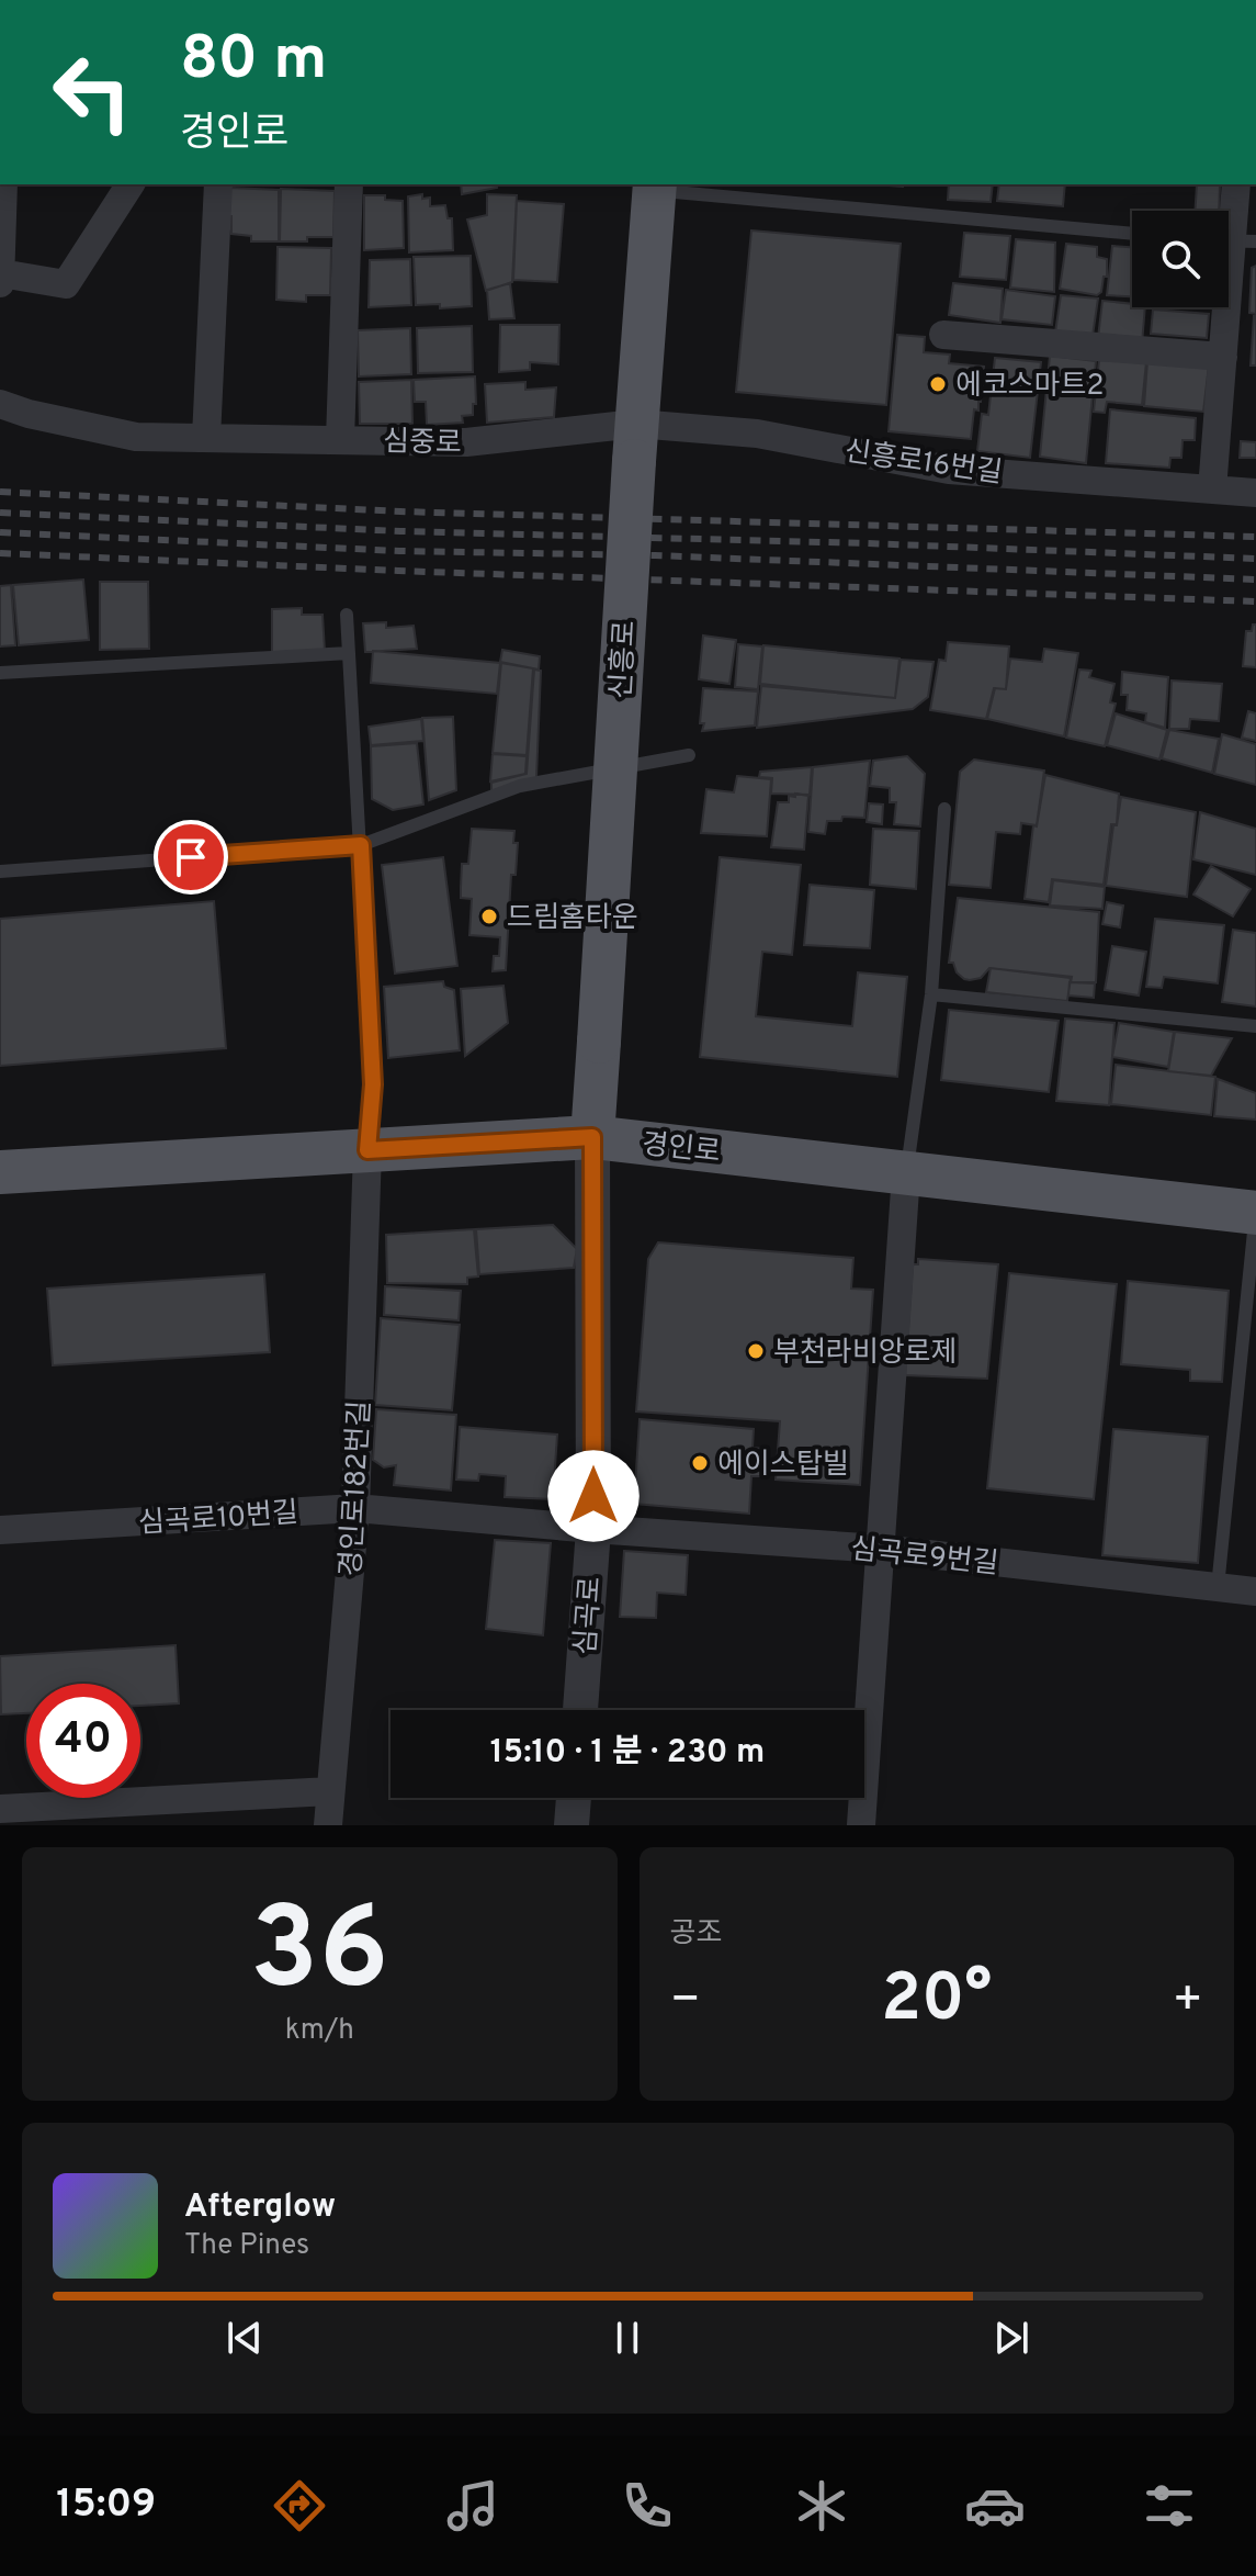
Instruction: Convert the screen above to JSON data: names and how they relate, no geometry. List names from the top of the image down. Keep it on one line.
{"streets":{"main road":["신흥로","경인로"],"street":["심중로","신흥로16번길","경인로182번길","심곡로10번길","심곡로9번길","심곡로"]},"crossings":[["심중로","신흥로16번길"],["심중로","신흥로"],["신흥로16번길","신흥로"],["신흥로","경인로"],["신흥로","심곡로"],["경인로","경인로182번길"],["경인로","심곡로9번길"],["경인로","심곡로"],["경인로182번길","심곡로10번길"],["심곡로10번길","심곡로9번길"],["심곡로10번길","심곡로"],["심곡로9번길","심곡로"]],"places":["에코스마트2","드림홈타운","부천라비앙로제","에이스탑빌"],"page":{"turn":["80 m","경인로"],"limit":"40","trip":"15:10 · 1 분 · 230 m","tile":[["36","km/h"],"공조"],"heat":["−","20°","+"],"song":["Afterglow","The Pines"],"tabs":"15:09"}}
